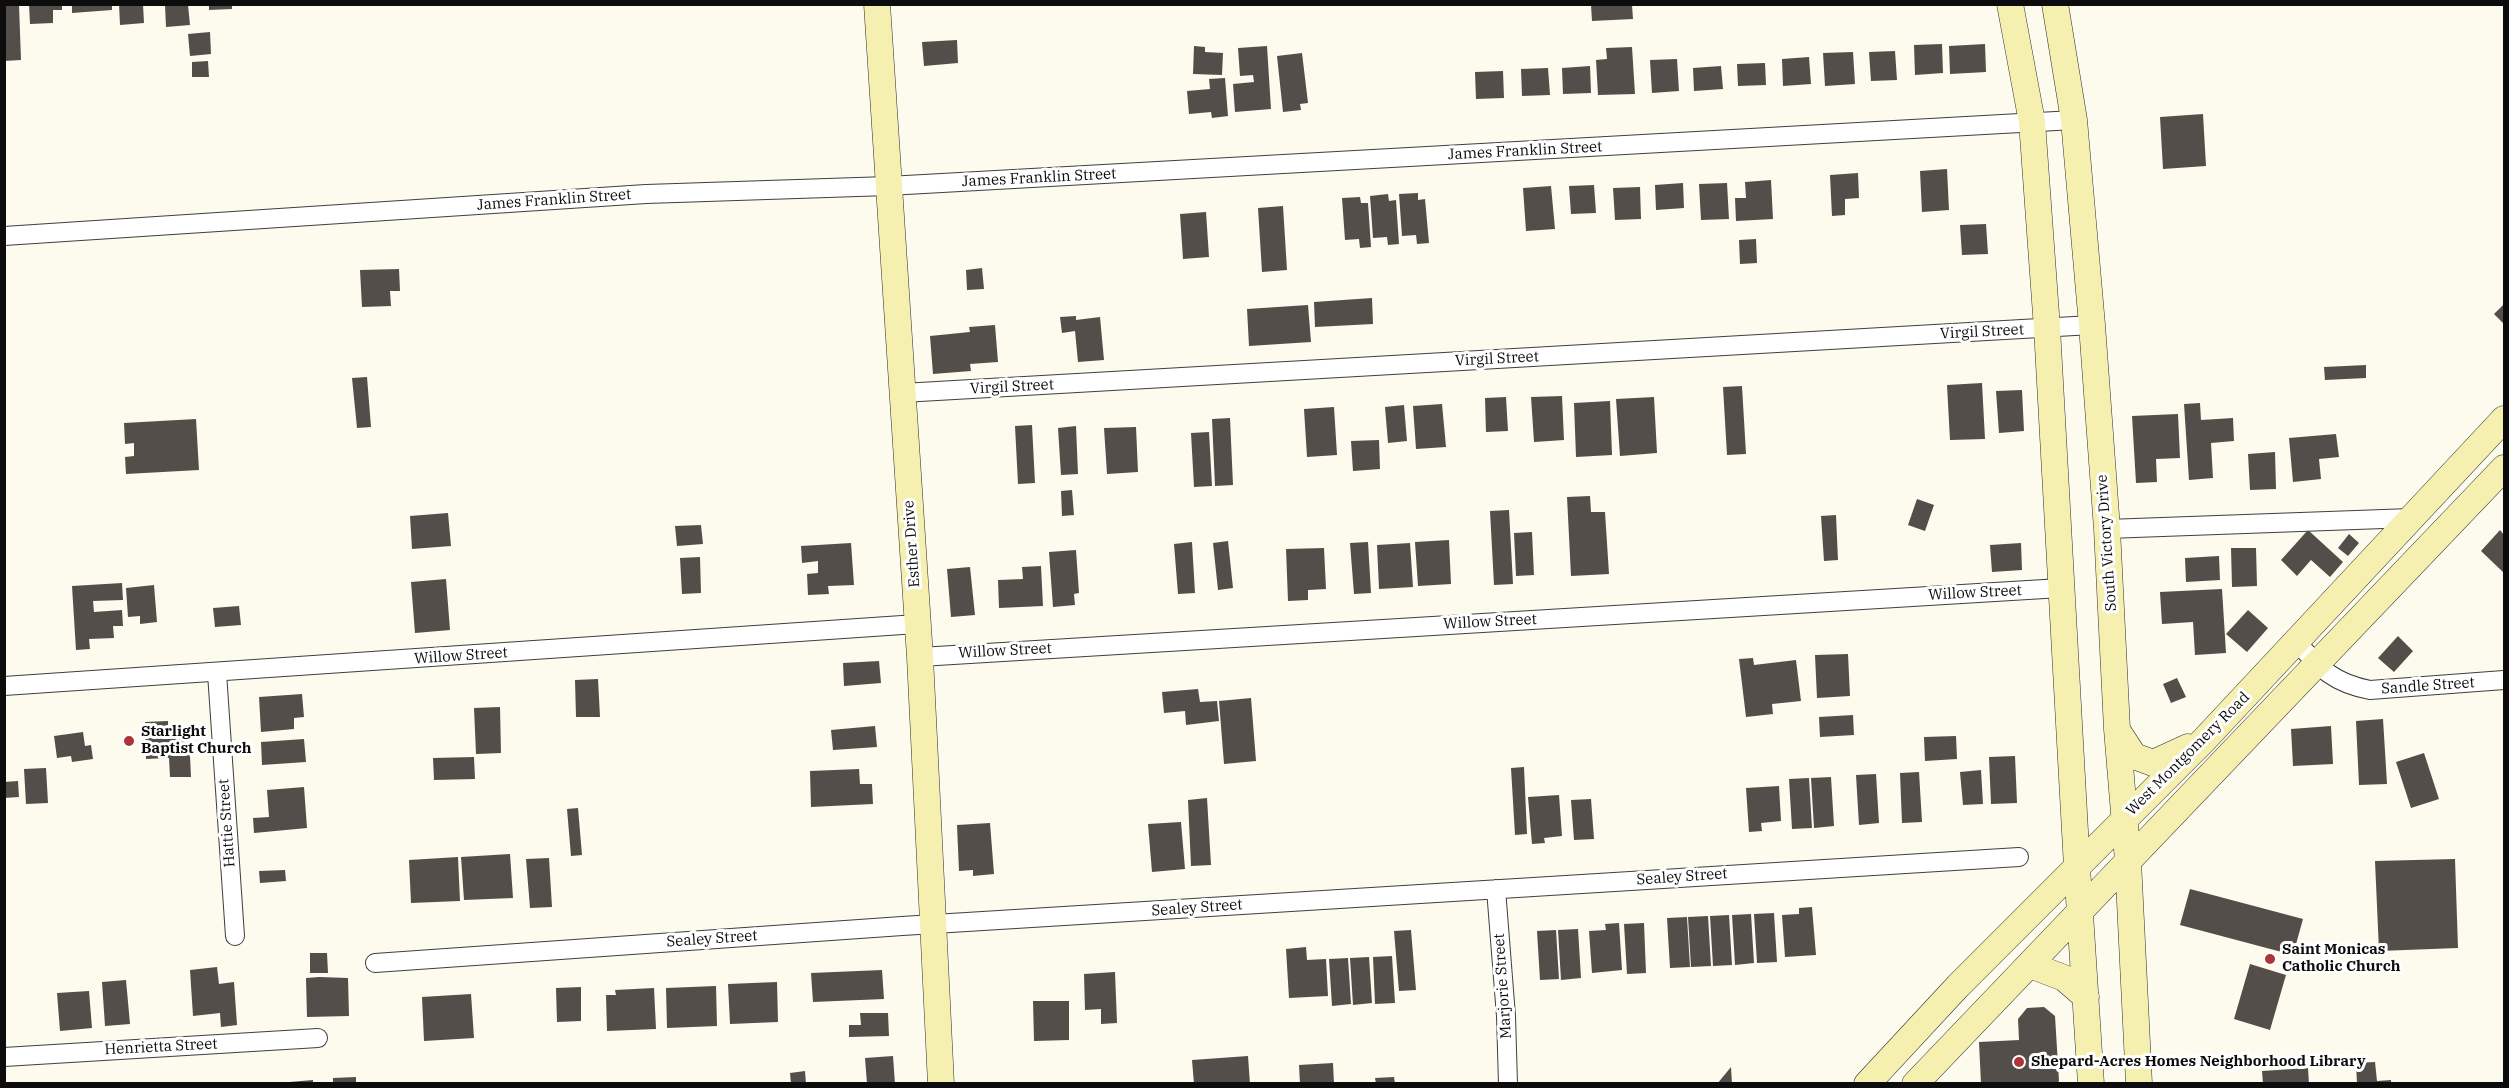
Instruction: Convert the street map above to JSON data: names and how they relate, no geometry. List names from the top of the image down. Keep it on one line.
{"streets":{"main road":["South Victory Drive","Esther Drive","West Montgomery Road"],"street":["James Franklin Street","Virgil Street","Willow Street","Sandle Street","Hattie Street","Sealey Street","Marjorie Street","Henrietta Street"]},"crossings":[["James Franklin Street","South Victory Drive"],["James Franklin Street","Esther Drive"],["Virgil Street","South Victory Drive"],["Virgil Street","Esther Drive"],["South Victory Drive","West Montgomery Road"],["Esther Drive","Willow Street"],["Esther Drive","Sealey Street"],["Willow Street","Hattie Street"],["Sandle Street","West Montgomery Road"],["Sealey Street","Marjorie Street"]],"places":["Starlight Baptist Church","Saint Monicas Catholic Church","Shepard-Acres Homes Neighborhood Library"]}
